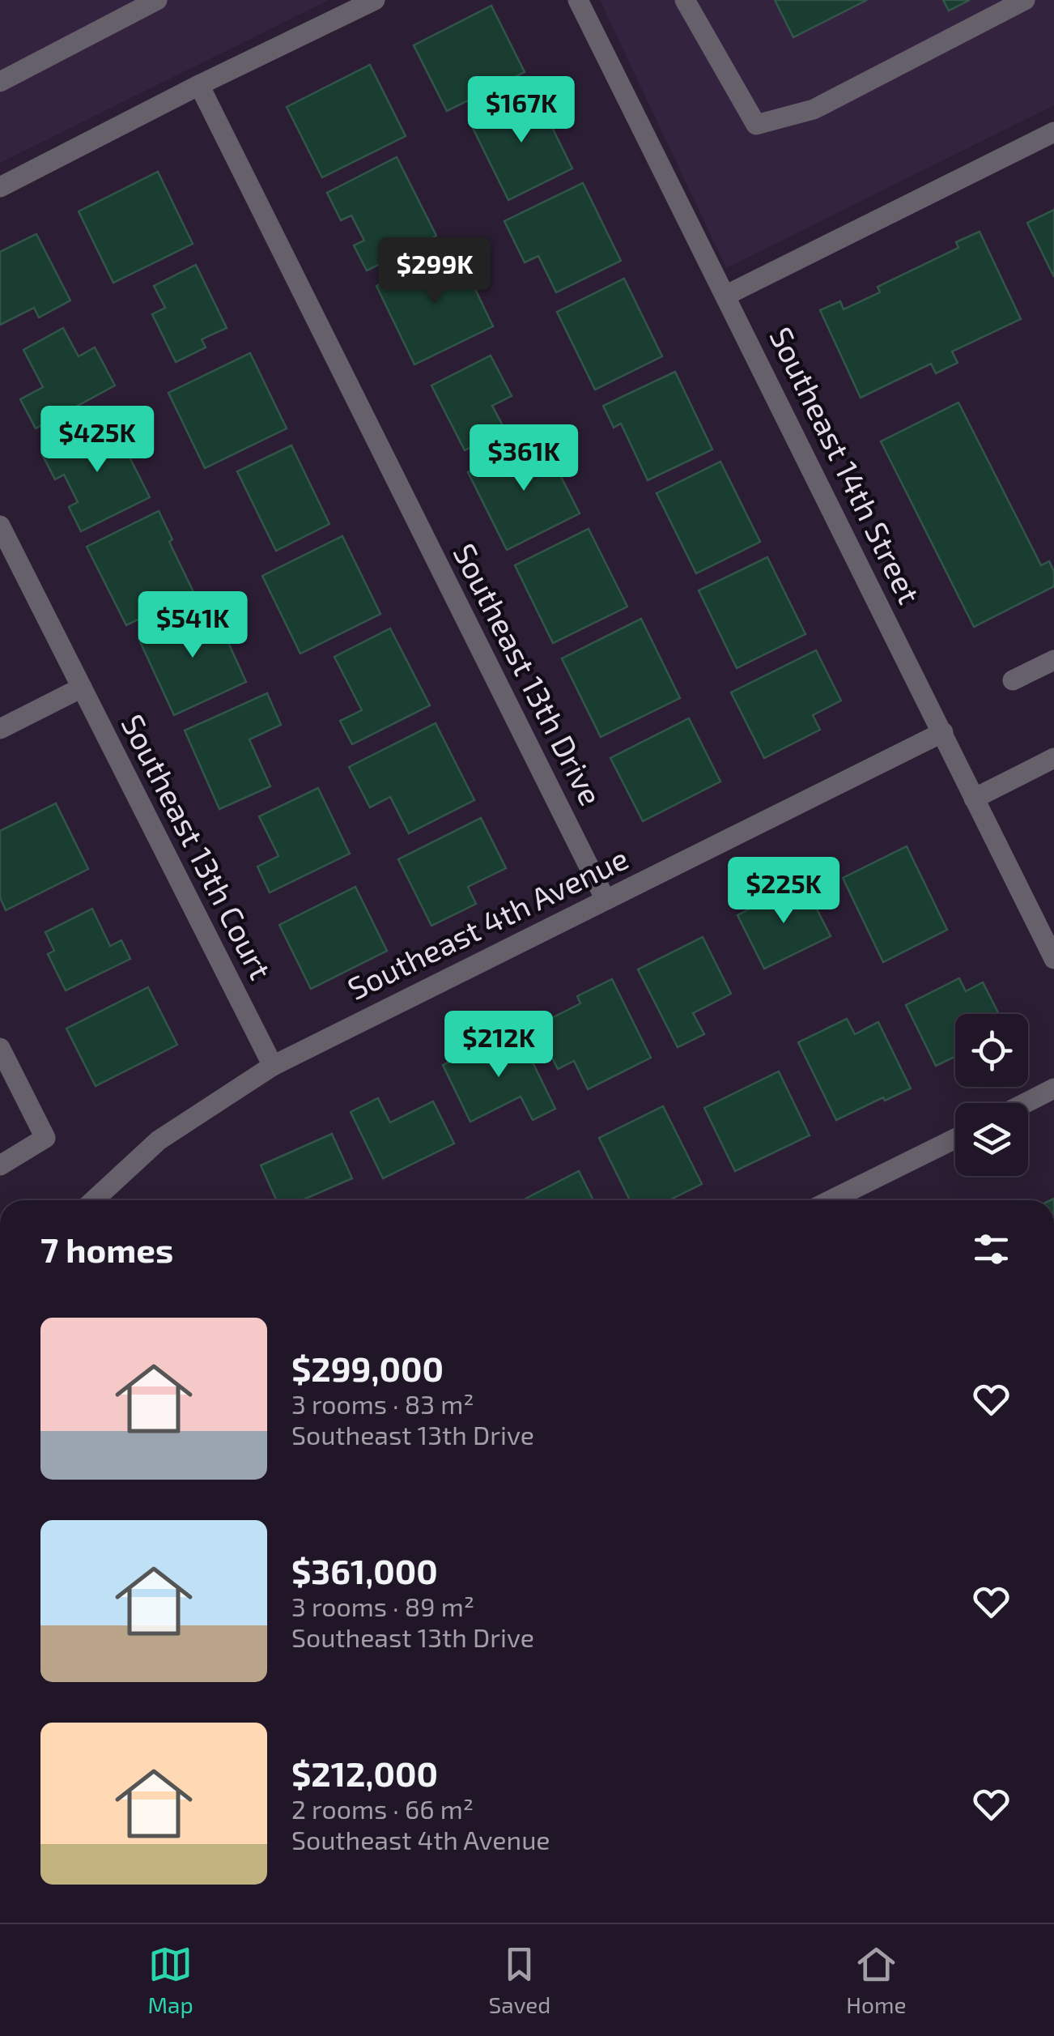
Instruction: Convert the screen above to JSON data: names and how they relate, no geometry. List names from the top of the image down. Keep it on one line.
{"streets":{"street":["Southeast 14th Street","Southeast 13th Drive","Southeast 13th Court","Southeast 4th Avenue"]},"crossings":[["Southeast 14th Street","Southeast 4th Avenue"],["Southeast 13th Drive","Southeast 4th Avenue"],["Southeast 13th Court","Southeast 4th Avenue"]],"page":{"price":["$167K","$299K","$425K","$361K","$541K","$225K","$212K"],"heading":"7 homes","list":[{"name":"$299,000","note":"3 rooms · 83 m² · Southeast 13th Drive"},{"name":"$361,000","note":"3 rooms · 89 m² · Southeast 13th Drive"},{"name":"$212,000","note":"2 rooms · 66 m² · Southeast 4th Avenue"}],"tabs":["Map","Saved","Home"]}}
